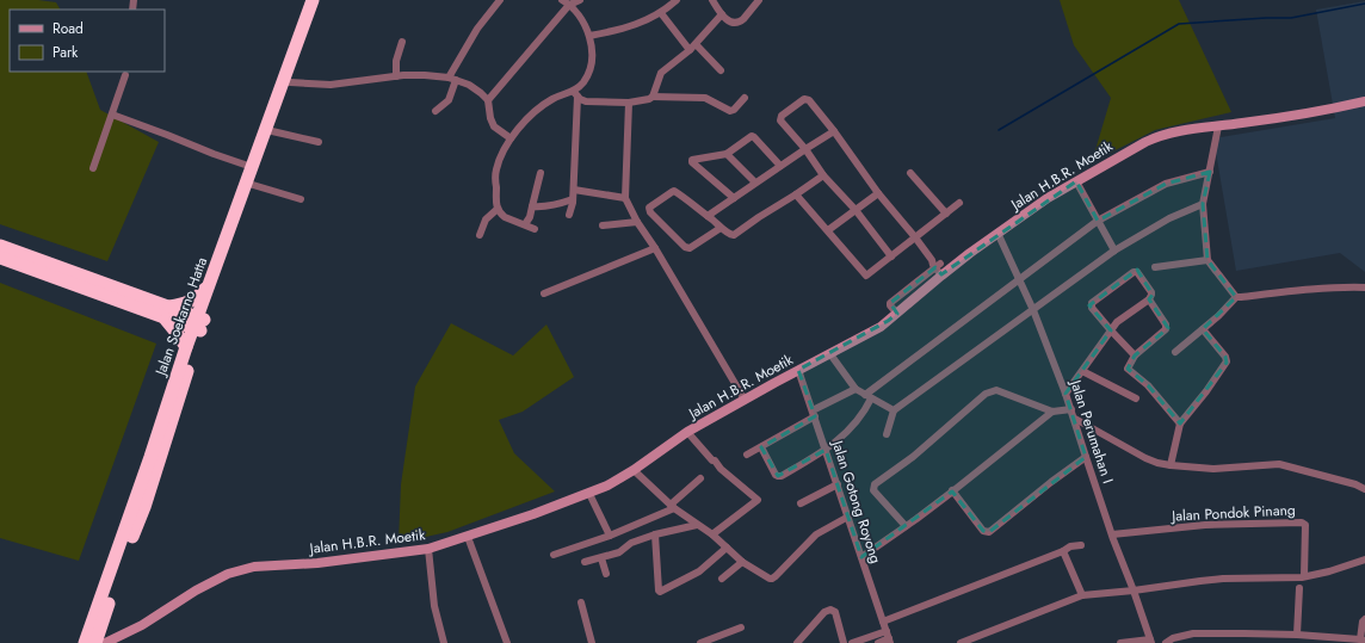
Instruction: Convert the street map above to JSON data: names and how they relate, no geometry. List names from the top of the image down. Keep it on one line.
{"streets":{"highway":["Jalan Soekarno Hatta"],"street":["Jalan H.B.R. Moetik","Jalan Perumahan I","Jalan Gotong Royong","Jalan Pondok Pinang"]},"crossings":[["Jalan H.B.R. Moetik","Jalan Perumahan I"],["Jalan H.B.R. Moetik","Jalan Gotong Royong"],["Jalan Perumahan I","Jalan Pondok Pinang"]],"legend":["Road","Park"]}
